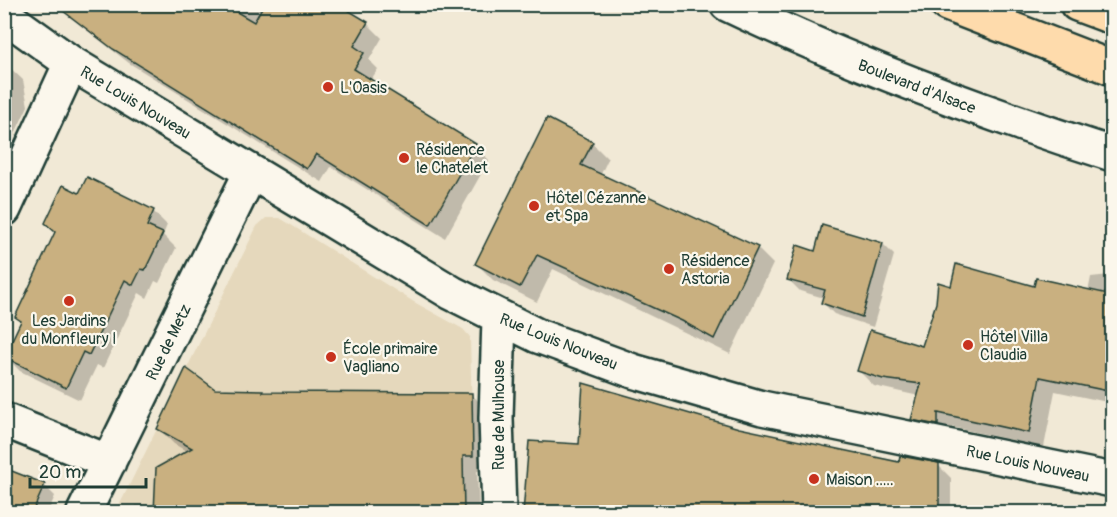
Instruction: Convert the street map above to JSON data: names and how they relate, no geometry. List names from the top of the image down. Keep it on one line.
{"streets":{"street":["Boulevard d'Alsace","Rue Louis Nouveau","Rue de Metz","Rue de Mulhouse"]},"crossings":[["Rue Louis Nouveau","Rue de Metz"],["Rue Louis Nouveau","Rue de Mulhouse"]],"places":["L'Oasis","Résidence le Chatelet","Hôtel Cézanne et Spa","Résidence Astoria","Les Jardins du Monfleury I","Hôtel Villa Claudia","École primaire Vagliano","Maison ....."],"scale_bar":"20 m"}
